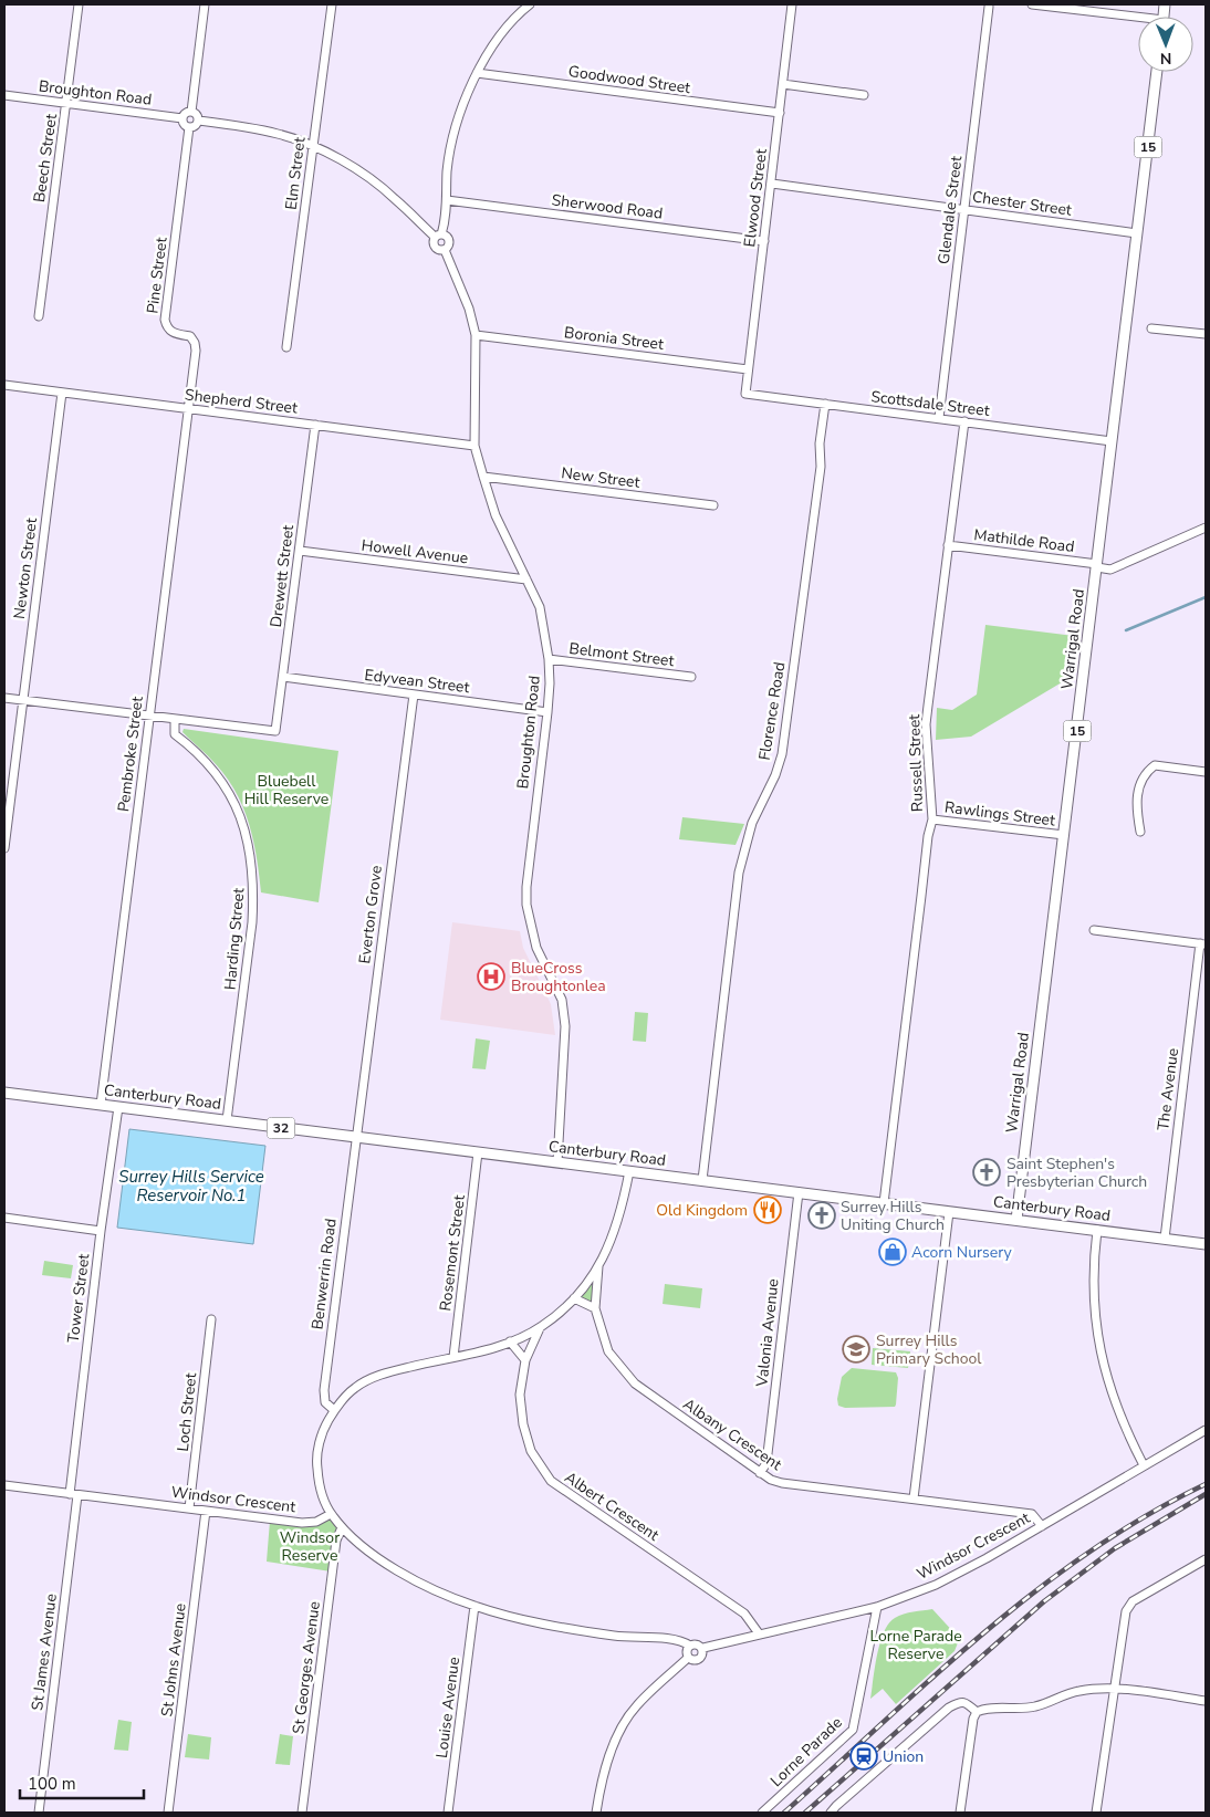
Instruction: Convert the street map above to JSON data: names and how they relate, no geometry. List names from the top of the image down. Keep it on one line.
{"streets":{"main road":["15","Warrigal Road","Canterbury Road","32"],"street":["Goodwood Street","Broughton Road","Beech Street","Elm Street","Elwood Street","Chester Street","Sherwood Road","Glendale Street","Pine Street","Boronia Street","Shepherd Street","Scottsdale Street","New Street","Mathilde Road","Howell Avenue","Newton Street","Drewett Street","Belmont Street","Edyvean Street","Florence Road","Pembroke Street","Russell Street","Rawlings Street","Everton Grove","Harding Street","The Avenue","Rosemont Street","Benwerrin Road","Tower Street","Valonia Avenue","Loch Street","Albany Crescent","Windsor Crescent","Albert Crescent","St James Avenue","St Johns Avenue","St Georges Avenue","Louise Avenue","Lorne Parade"]},"crossings":[["Goodwood Street","Elwood Street"],["Broughton Road","Beech Street"],["Broughton Road","Pine Street"],["Broughton Road","Boronia Street"],["Broughton Road","Shepherd Street"],["Broughton Road","New Street"],["Broughton Road","Howell Avenue"],["Broughton Road","Belmont Street"],["Broughton Road","Edyvean Street"],["Broughton Road","Canterbury Road"],["Elwood Street","Chester Street"],["Elwood Street","Sherwood Road"],["Elwood Street","Boronia Street"],["Elwood Street","Scottsdale Street"],["Chester Street","Glendale Street"],["Chester Street","Warrigal Road"],["Glendale Street","Scottsdale Street"],["Pine Street","Shepherd Street"],["Pine Street","Pembroke Street"],["Shepherd Street","Newton Street"],["Shepherd Street","Drewett Street"],["Shepherd Street","Pembroke Street"],["Scottsdale Street","Warrigal Road"],["Scottsdale Street","Florence Road"],["Scottsdale Street","Russell Street"],["Mathilde Road","Warrigal Road"],["Mathilde Road","Russell Street"],["Howell Avenue","Drewett Street"],["Drewett Street","Edyvean Street"],["Drewett Street","Harding Street"],["Warrigal Road","Rawlings Street"],["Warrigal Road","Canterbury Road"],["Edyvean Street","Everton Grove"],["Florence Road","Canterbury Road"],["Pembroke Street","Canterbury Road"],["Russell Street","Rawlings Street"],["Russell Street","Canterbury Road"],["Everton Grove","Canterbury Road"],["Everton Grove","Benwerrin Road"],["Harding Street","Canterbury Road"],["The Avenue","Canterbury Road"],["Canterbury Road","Rosemont Street"],["Canterbury Road","Benwerrin Road"],["Canterbury Road","Tower Street"],["Canterbury Road","Valonia Avenue"],["Tower Street","Windsor Crescent"],["Tower Street","St James Avenue"],["Valonia Avenue","Albany Crescent"],["Loch Street","Windsor Crescent"],["Albany Crescent","Windsor Crescent"],["Windsor Crescent","Albert Crescent"],["Windsor Crescent","St James Avenue"],["Windsor Crescent","St Johns Avenue"],["Windsor Crescent","Lorne Parade"]],"water":["Surrey Hills Service Reservoir No.1"],"parks":["Bluebell Hill Reserve","Windsor Reserve","Lorne Parade Reserve"],"places":{"hospital":["BlueCross Broughtonlea"],"church":["Saint Stephen's Presbyterian Church","Surrey Hills Uniting Church"],"restaurant":["Old Kingdom"],"shop":["Acorn Nursery"],"school or university":["Surrey Hills Primary School"],"station":["Union"]},"scale_bar":"100 m","north":"bottom"}
